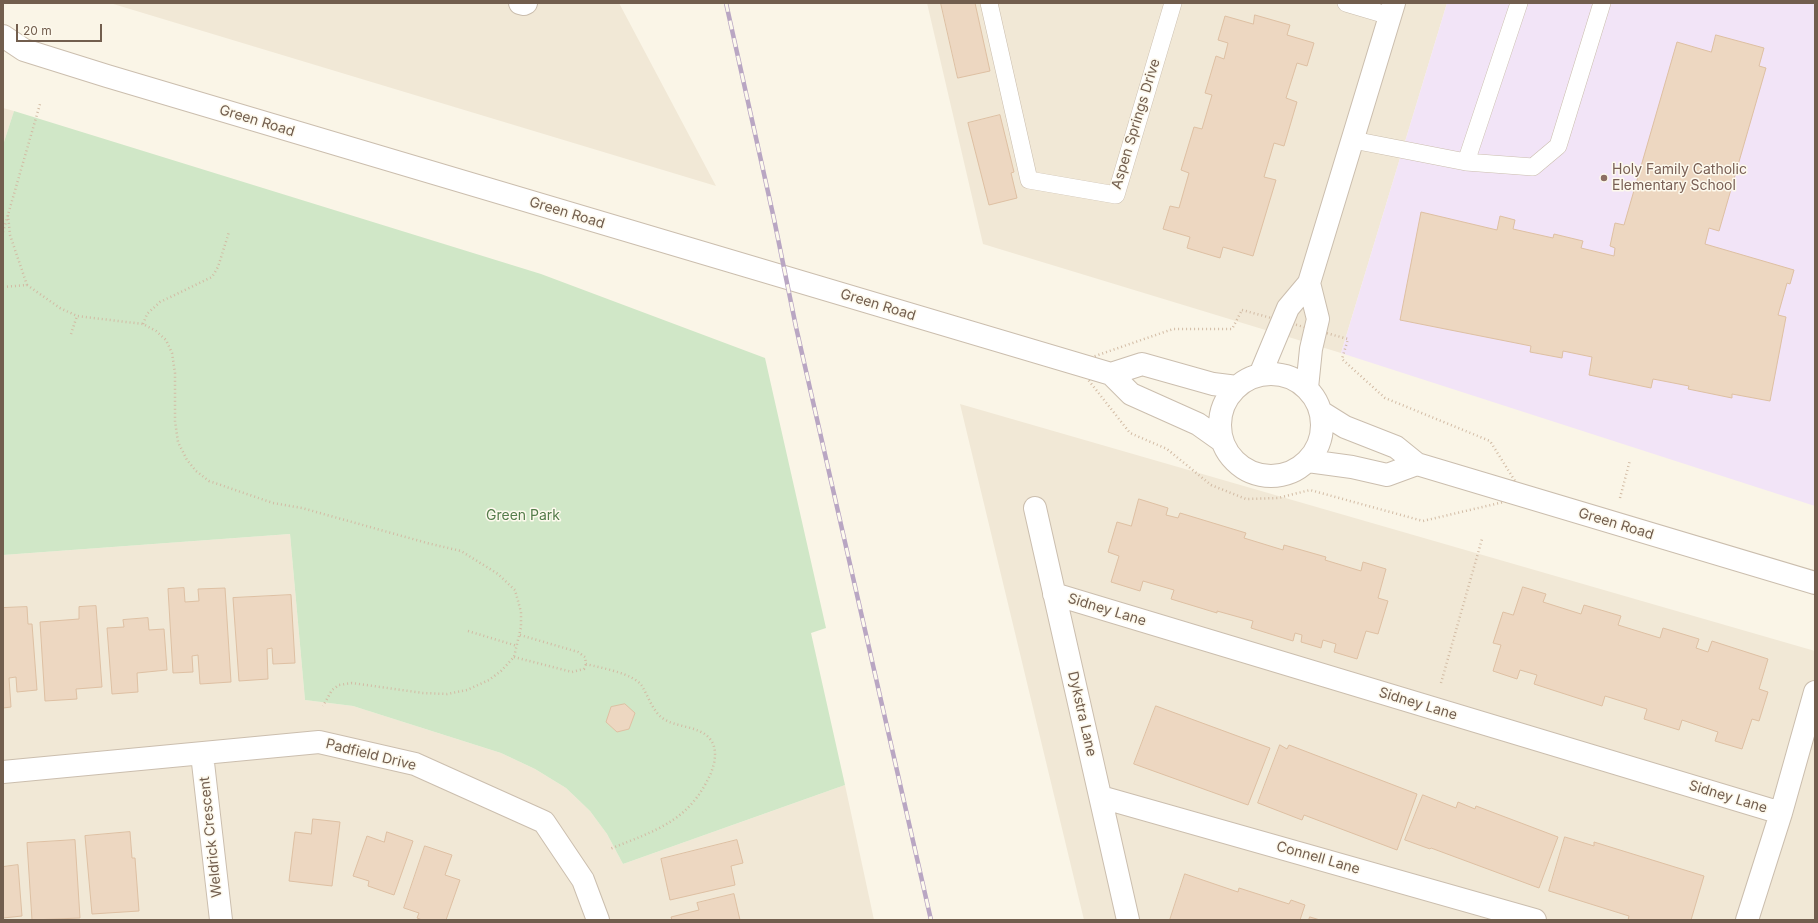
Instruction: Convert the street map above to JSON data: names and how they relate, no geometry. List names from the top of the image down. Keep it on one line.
{"streets":{"street":["Green Road","Sidney Lane","Dykstra Lane","Padfield Drive","Weldrick Crescent","Connell Lane"],"lane":["Aspen Springs Drive"]},"crossings":[["Sidney Lane","Dykstra Lane"],["Dykstra Lane","Connell Lane"],["Padfield Drive","Weldrick Crescent"]],"parks":["Green Park"],"places":["Holy Family Catholic Elementary School"],"scale_bar":"20 m"}
